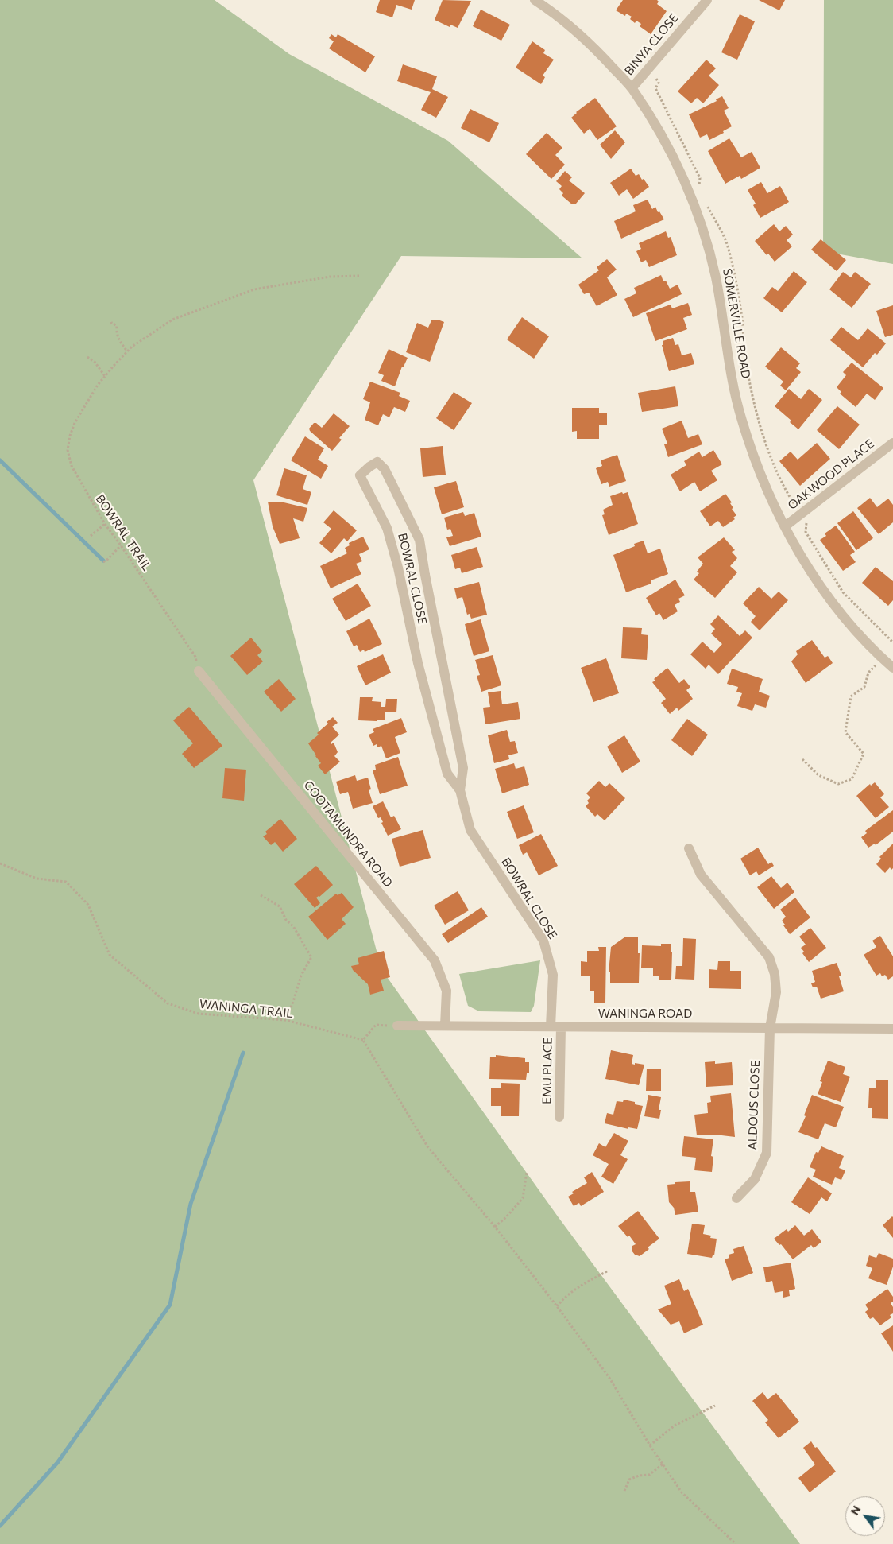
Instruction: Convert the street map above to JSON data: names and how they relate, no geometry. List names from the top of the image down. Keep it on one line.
{"streets":{"street":["BINYA CLOSE","SOMERVILLE ROAD","OAKWOOD PLACE","BOWRAL CLOSE","COOTAMUNDRA ROAD","WANINGA ROAD","EMU PLACE","ALDOUS CLOSE"],"path":["BOWRAL TRAIL","WANINGA TRAIL"]},"crossings":[["BINYA CLOSE","SOMERVILLE ROAD"],["SOMERVILLE ROAD","OAKWOOD PLACE"],["BOWRAL TRAIL","COOTAMUNDRA ROAD"],["BOWRAL CLOSE","WANINGA ROAD"],["COOTAMUNDRA ROAD","WANINGA ROAD"],["WANINGA ROAD","EMU PLACE"],["WANINGA ROAD","ALDOUS CLOSE"]],"north":"top left"}
